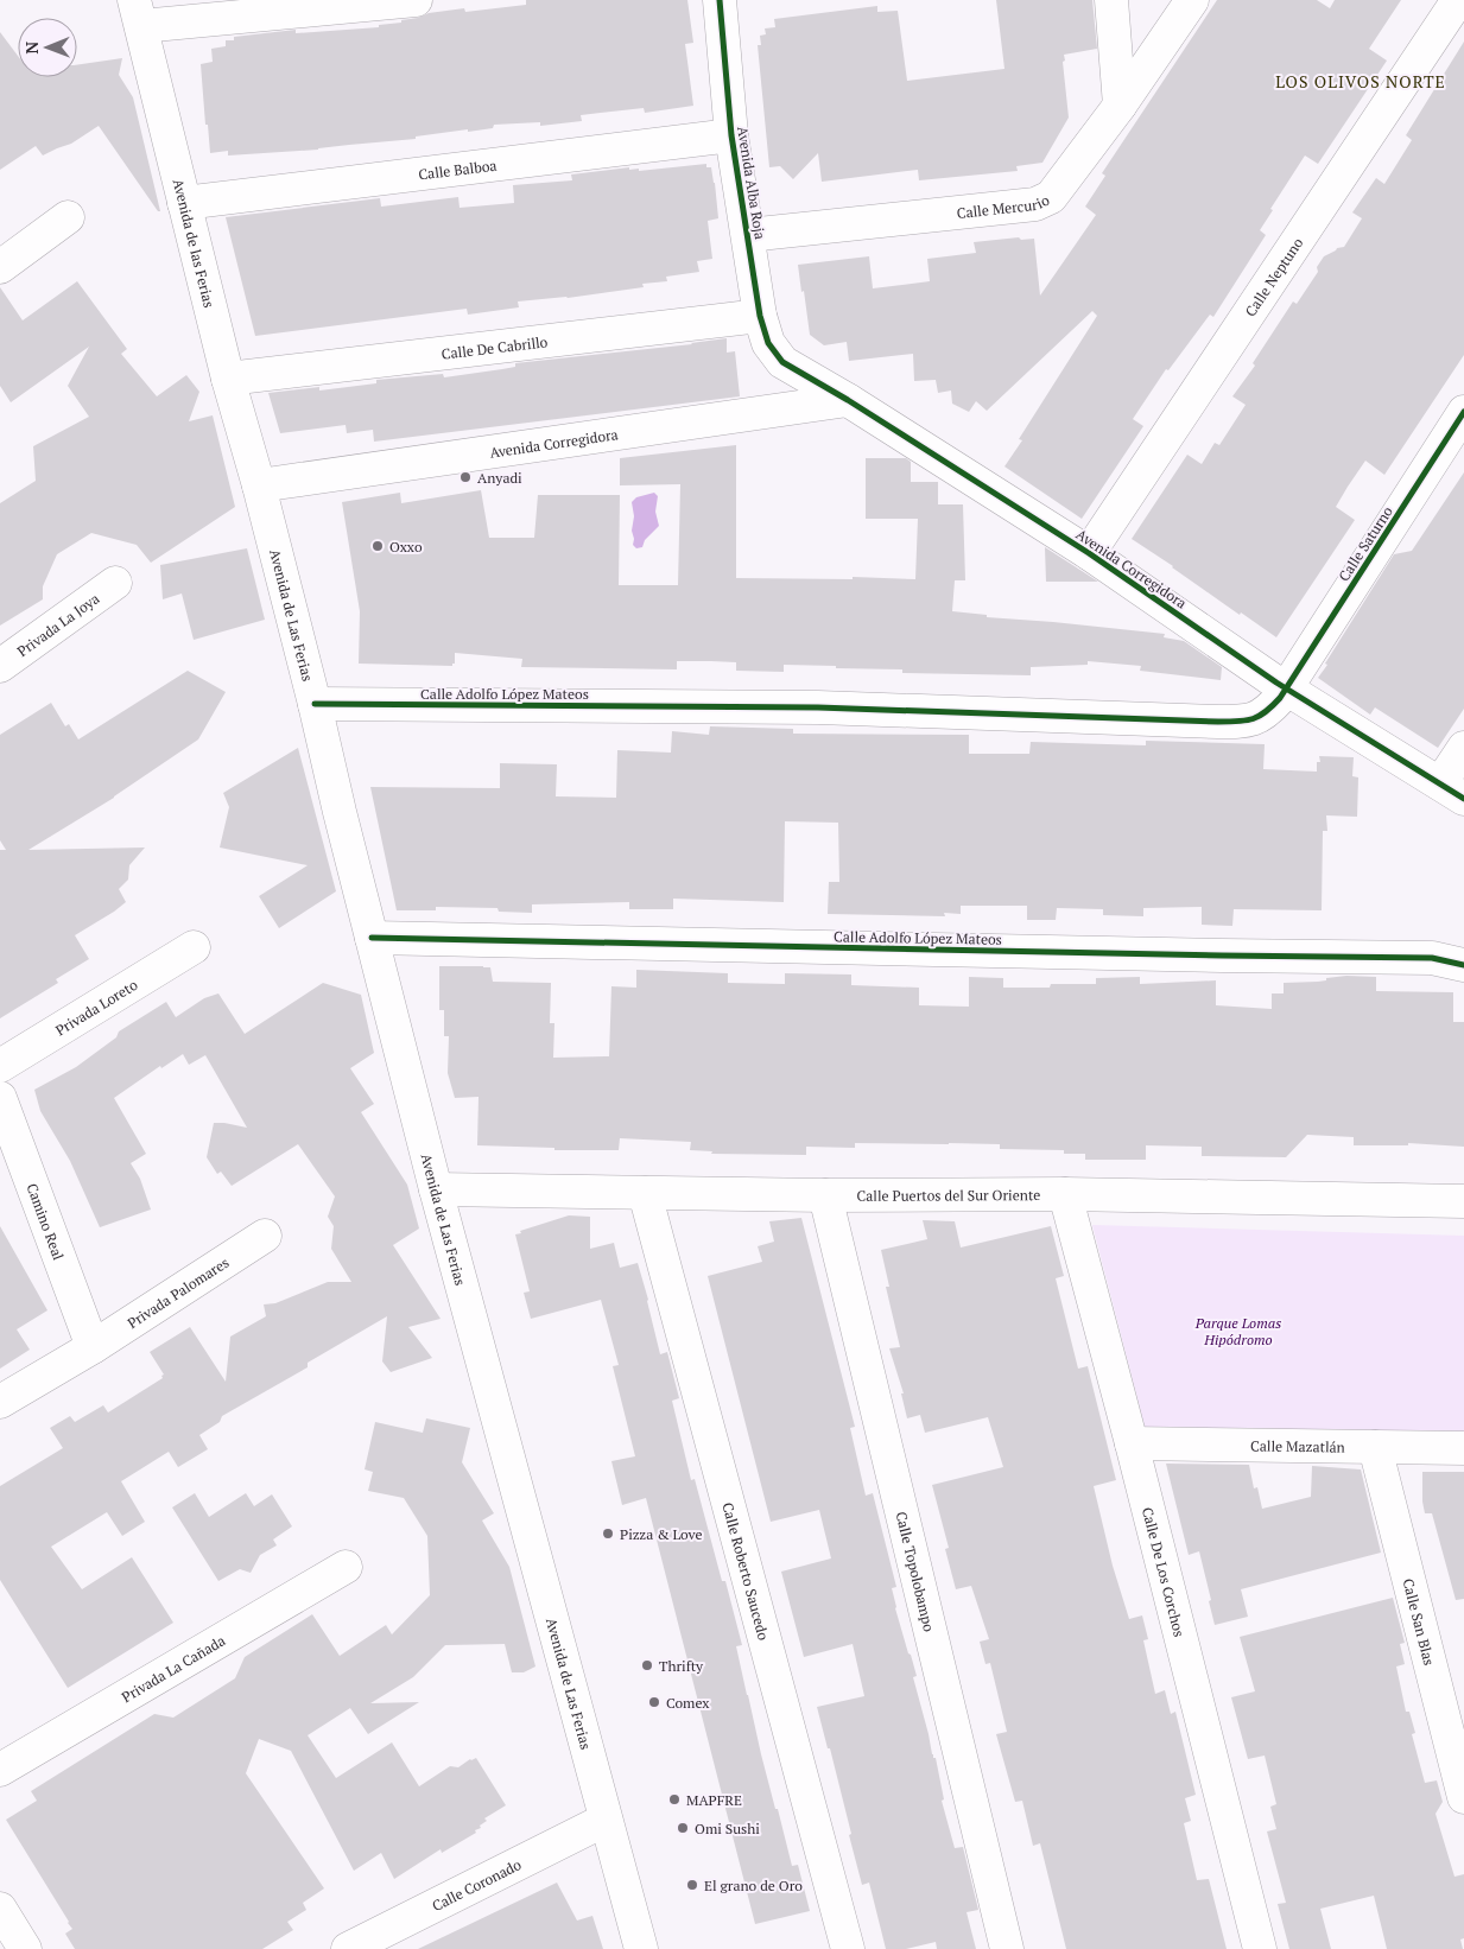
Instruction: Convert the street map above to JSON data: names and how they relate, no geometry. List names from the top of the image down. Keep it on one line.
{"streets":{"street":["Calle Balboa","Avenida Alba Roja","Calle Mercurio","Avenida de las Ferias","Calle Neptuno","Calle De Cabrillo","Avenida Corregidora","Calle Saturno","Avenida de Las Ferias","Privada La Joya","Calle Adolfo López Mateos","Privada Loreto","Calle Puertos del Sur Oriente","Camino Real","Privada Palomares","Calle Mazatlán","Calle Roberto Saucedo","Calle De Los Corchos","Calle Topolobampo","Calle San Blas","Privada La Cañada","Calle Coronado"]},"crossings":[["Calle Balboa","Avenida Alba Roja"],["Calle Balboa","Avenida de las Ferias"],["Avenida Alba Roja","Calle Mercurio"],["Avenida Alba Roja","Calle De Cabrillo"],["Avenida Alba Roja","Avenida Corregidora"],["Avenida de las Ferias","Calle De Cabrillo"],["Avenida de las Ferias","Avenida Corregidora"],["Avenida de las Ferias","Avenida de Las Ferias"],["Calle Neptuno","Avenida Corregidora"],["Avenida Corregidora","Calle Saturno"],["Avenida Corregidora","Avenida de Las Ferias"],["Avenida Corregidora","Calle Adolfo López Mateos"],["Calle Saturno","Calle Adolfo López Mateos"],["Avenida de Las Ferias","Calle Adolfo López Mateos"],["Avenida de Las Ferias","Calle Puertos del Sur Oriente"],["Avenida de Las Ferias","Calle Coronado"],["Calle Puertos del Sur Oriente","Calle Roberto Saucedo"],["Calle Puertos del Sur Oriente","Calle De Los Corchos"],["Calle Puertos del Sur Oriente","Calle Topolobampo"],["Camino Real","Privada Palomares"],["Calle Mazatlán","Calle De Los Corchos"],["Calle Mazatlán","Calle San Blas"]],"districts":["LOS OLIVOS NORTE"],"parks":["Parque Lomas Hipódromo"],"places":["Anyadi","Oxxo","Pizza & Love","Thrifty","Comex","MAPFRE","Omi Sushi","El grano de Oro"],"north":"left"}
